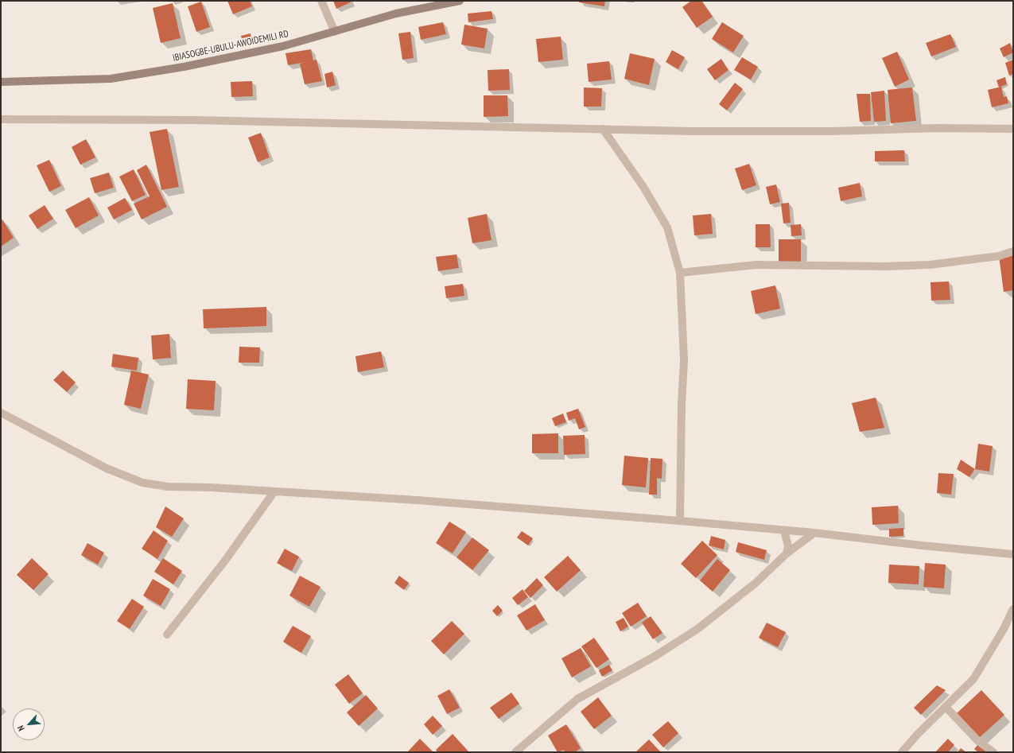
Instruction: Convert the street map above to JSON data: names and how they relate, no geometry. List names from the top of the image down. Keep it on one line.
{"streets":{"street":["IBIASOGBE-UBULU-AWOIDEMILI RD"]},"north":"bottom left"}
